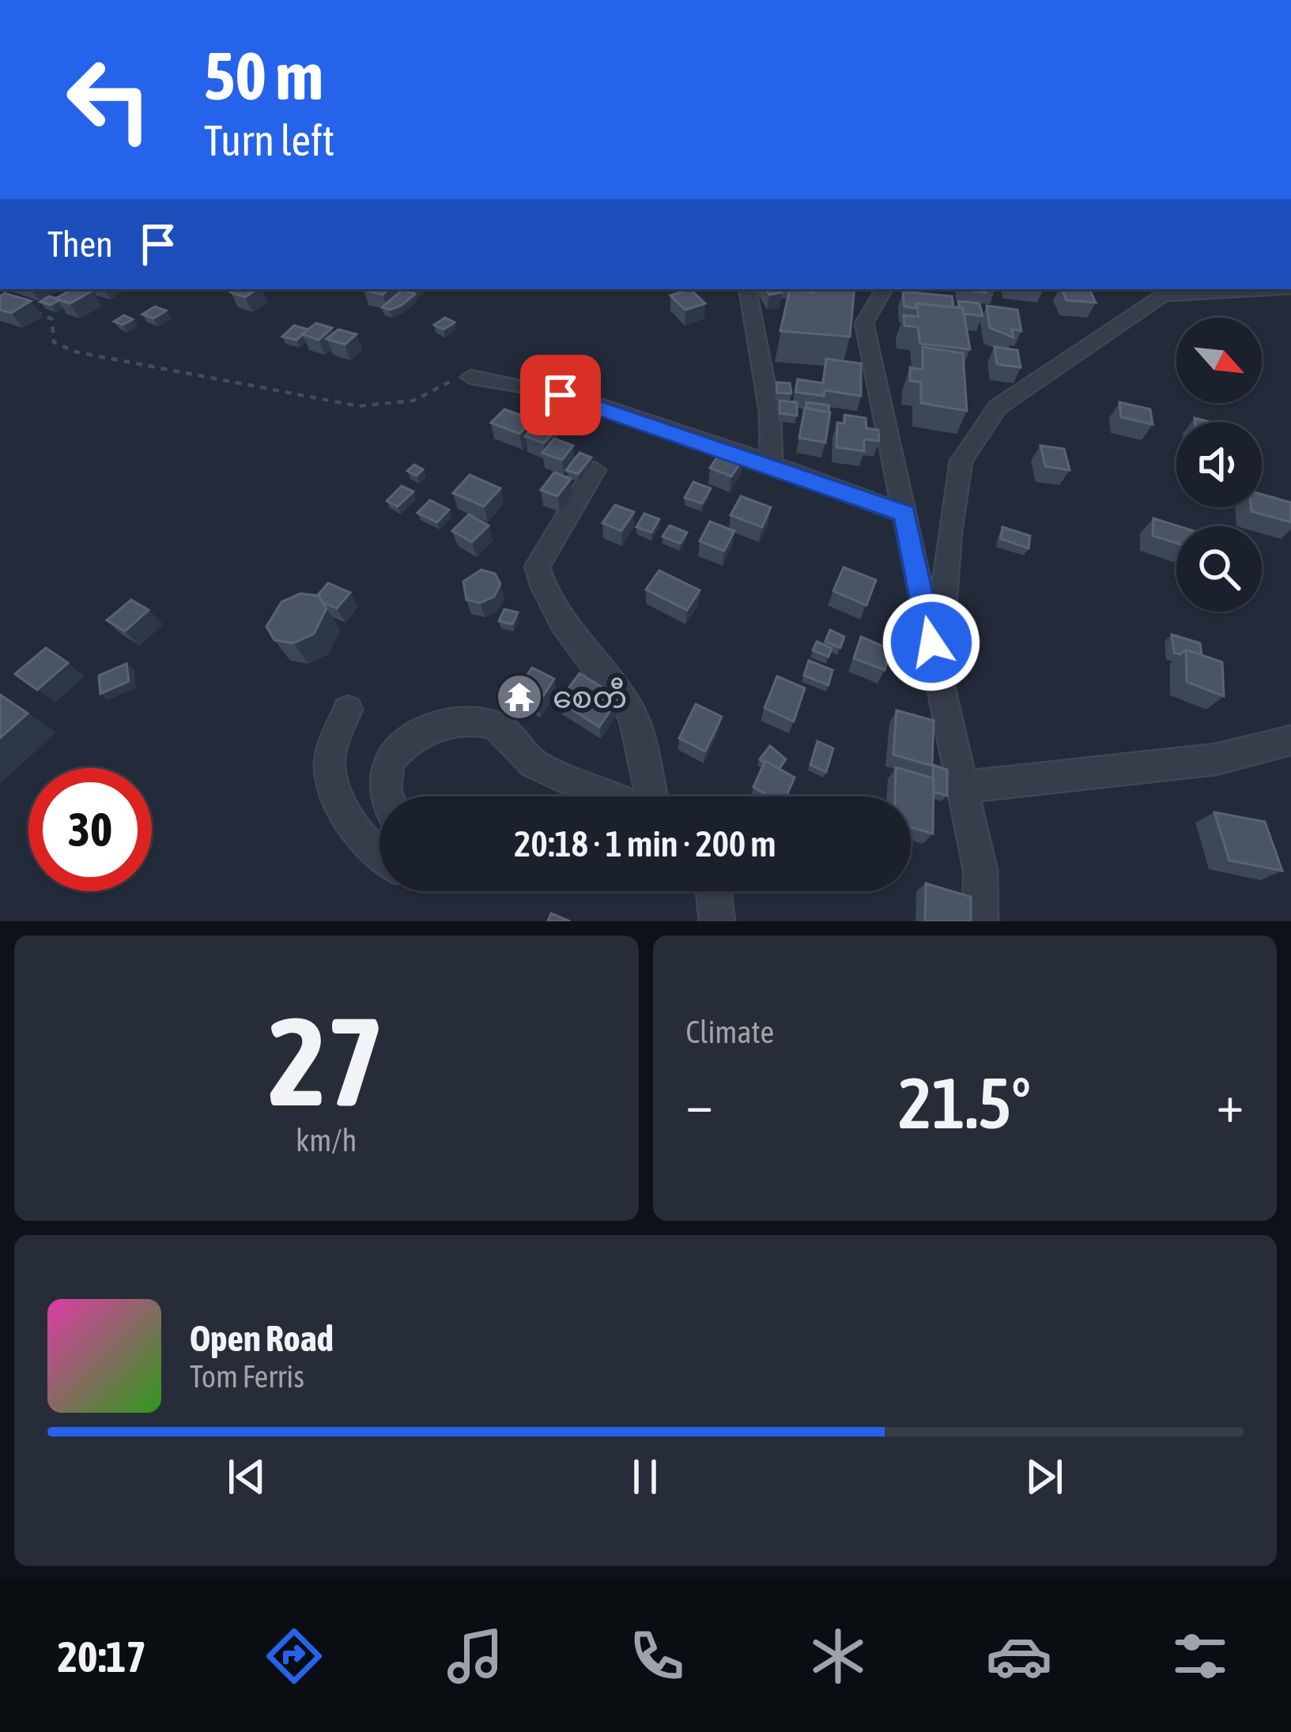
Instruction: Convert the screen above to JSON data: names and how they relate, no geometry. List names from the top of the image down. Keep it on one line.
{"places":{"temple":["စေတီ"]},"north":"bottom right","page":{"turn":["50 m","Turn left"],"then":"Then","limit":"30","trip":"20:18 · 1 min · 200 m","tile":[["27","km/h"],"Climate"],"heat":["−","21.5°","+"],"song":["Open Road","Tom Ferris"],"tabs":"20:17"}}
